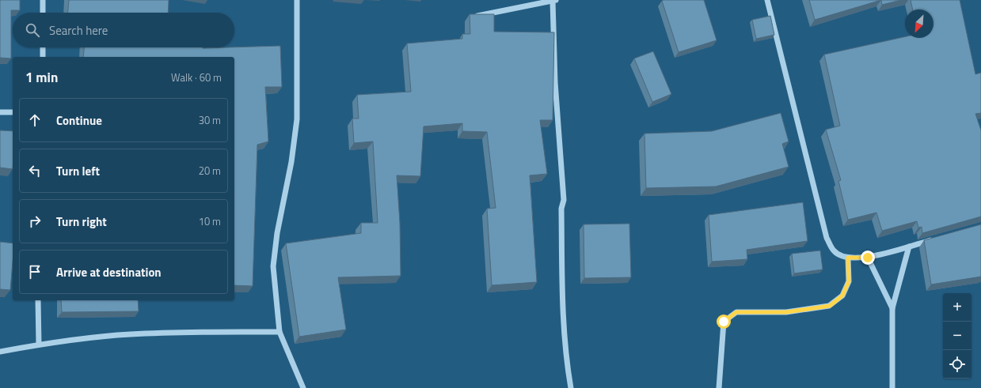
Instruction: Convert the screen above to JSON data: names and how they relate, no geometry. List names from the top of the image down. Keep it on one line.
{"north":"bottom left","page":{"search":"Search here","heading":["1 min","Walk · 60 m"],"list":[["Continue","30 m"],["Turn left","20 m"],["Turn right","10 m"],"Arrive at destination"],"map_buttons":["+","−"]}}
